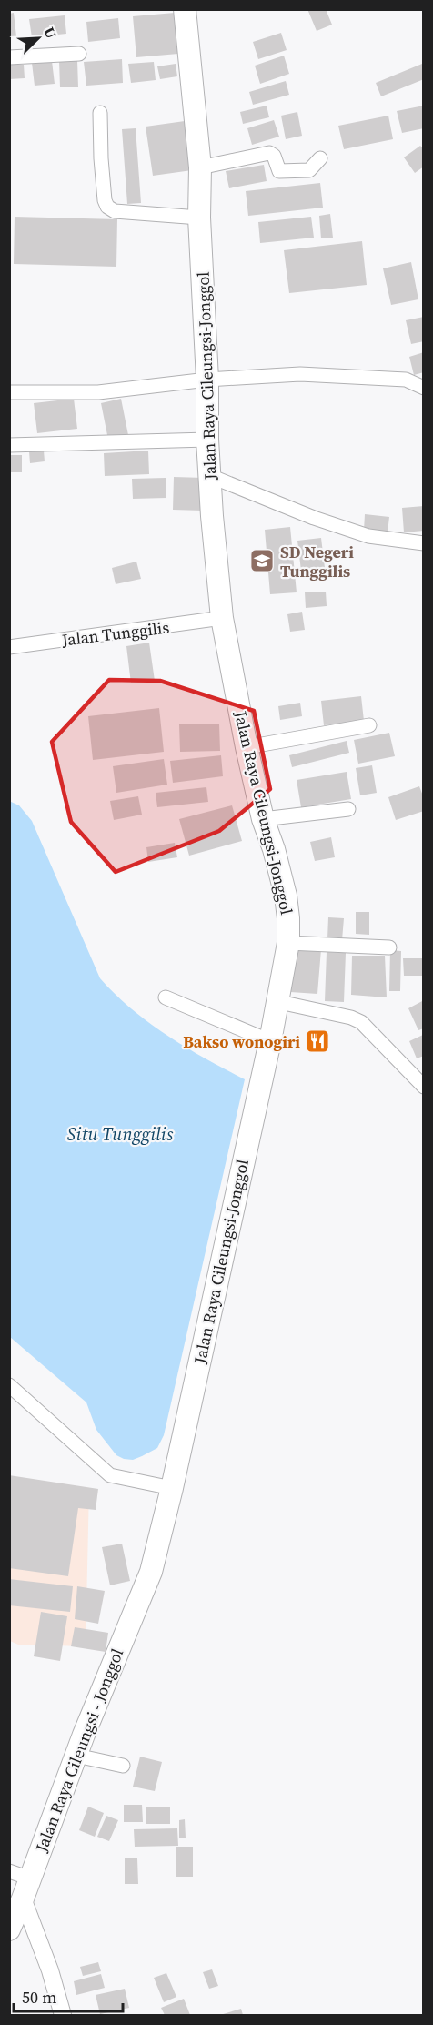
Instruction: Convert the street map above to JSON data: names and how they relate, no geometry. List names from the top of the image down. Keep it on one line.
{"streets":{"main road":["Jalan Raya Cileungsi-Jonggol","Jalan Raya Cileungsi - Jonggol"],"street":["Jalan Tunggilis"]},"crossings":[["Jalan Raya Cileungsi-Jonggol","Jalan Tunggilis"],["Jalan Raya Cileungsi-Jonggol","Jalan Raya Cileungsi - Jonggol"]],"water":["Situ Tunggilis"],"places":{"school or university":["SD Negeri Tunggilis"],"restaurant":["Bakso wonogiri"]},"scale_bar":"50 m","north":"top right"}
